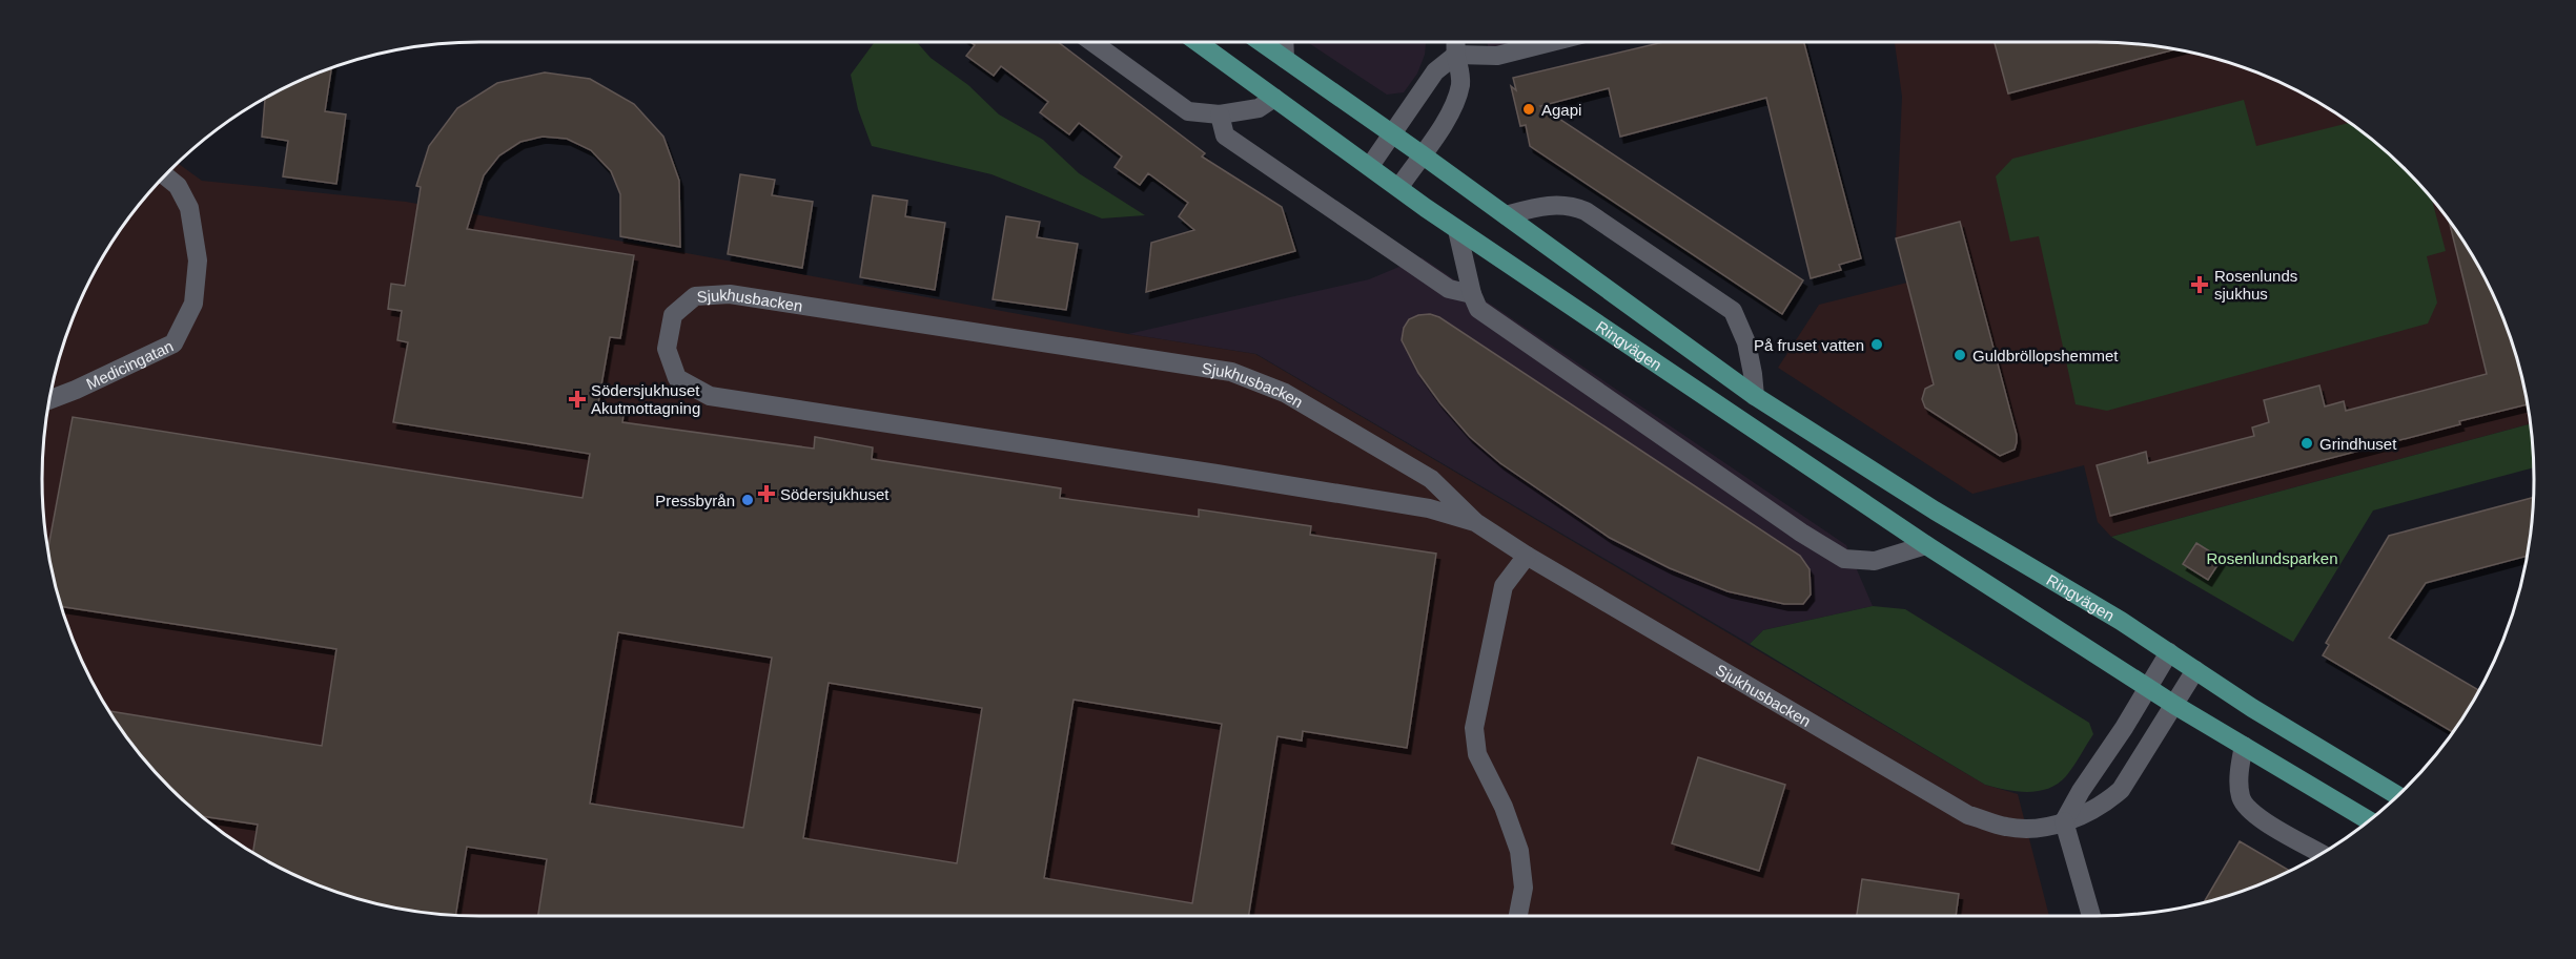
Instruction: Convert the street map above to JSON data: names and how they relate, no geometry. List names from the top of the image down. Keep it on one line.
{"streets":{"main road":["Ringvägen"],"street":["Sjukhusbacken","Medicingatan"]},"crossings":[["Sjukhusbacken","Ringvägen"]],"parks":["Rosenlundsparken"],"places":{"other":["Agapi","På fruset vatten","Guldbröllopshemmet","Grindhuset","Pressbyrån"],"health":["Rosenlunds sjukhus","Södersjukhuset Akutmottagning","Södersjukhuset"]}}
